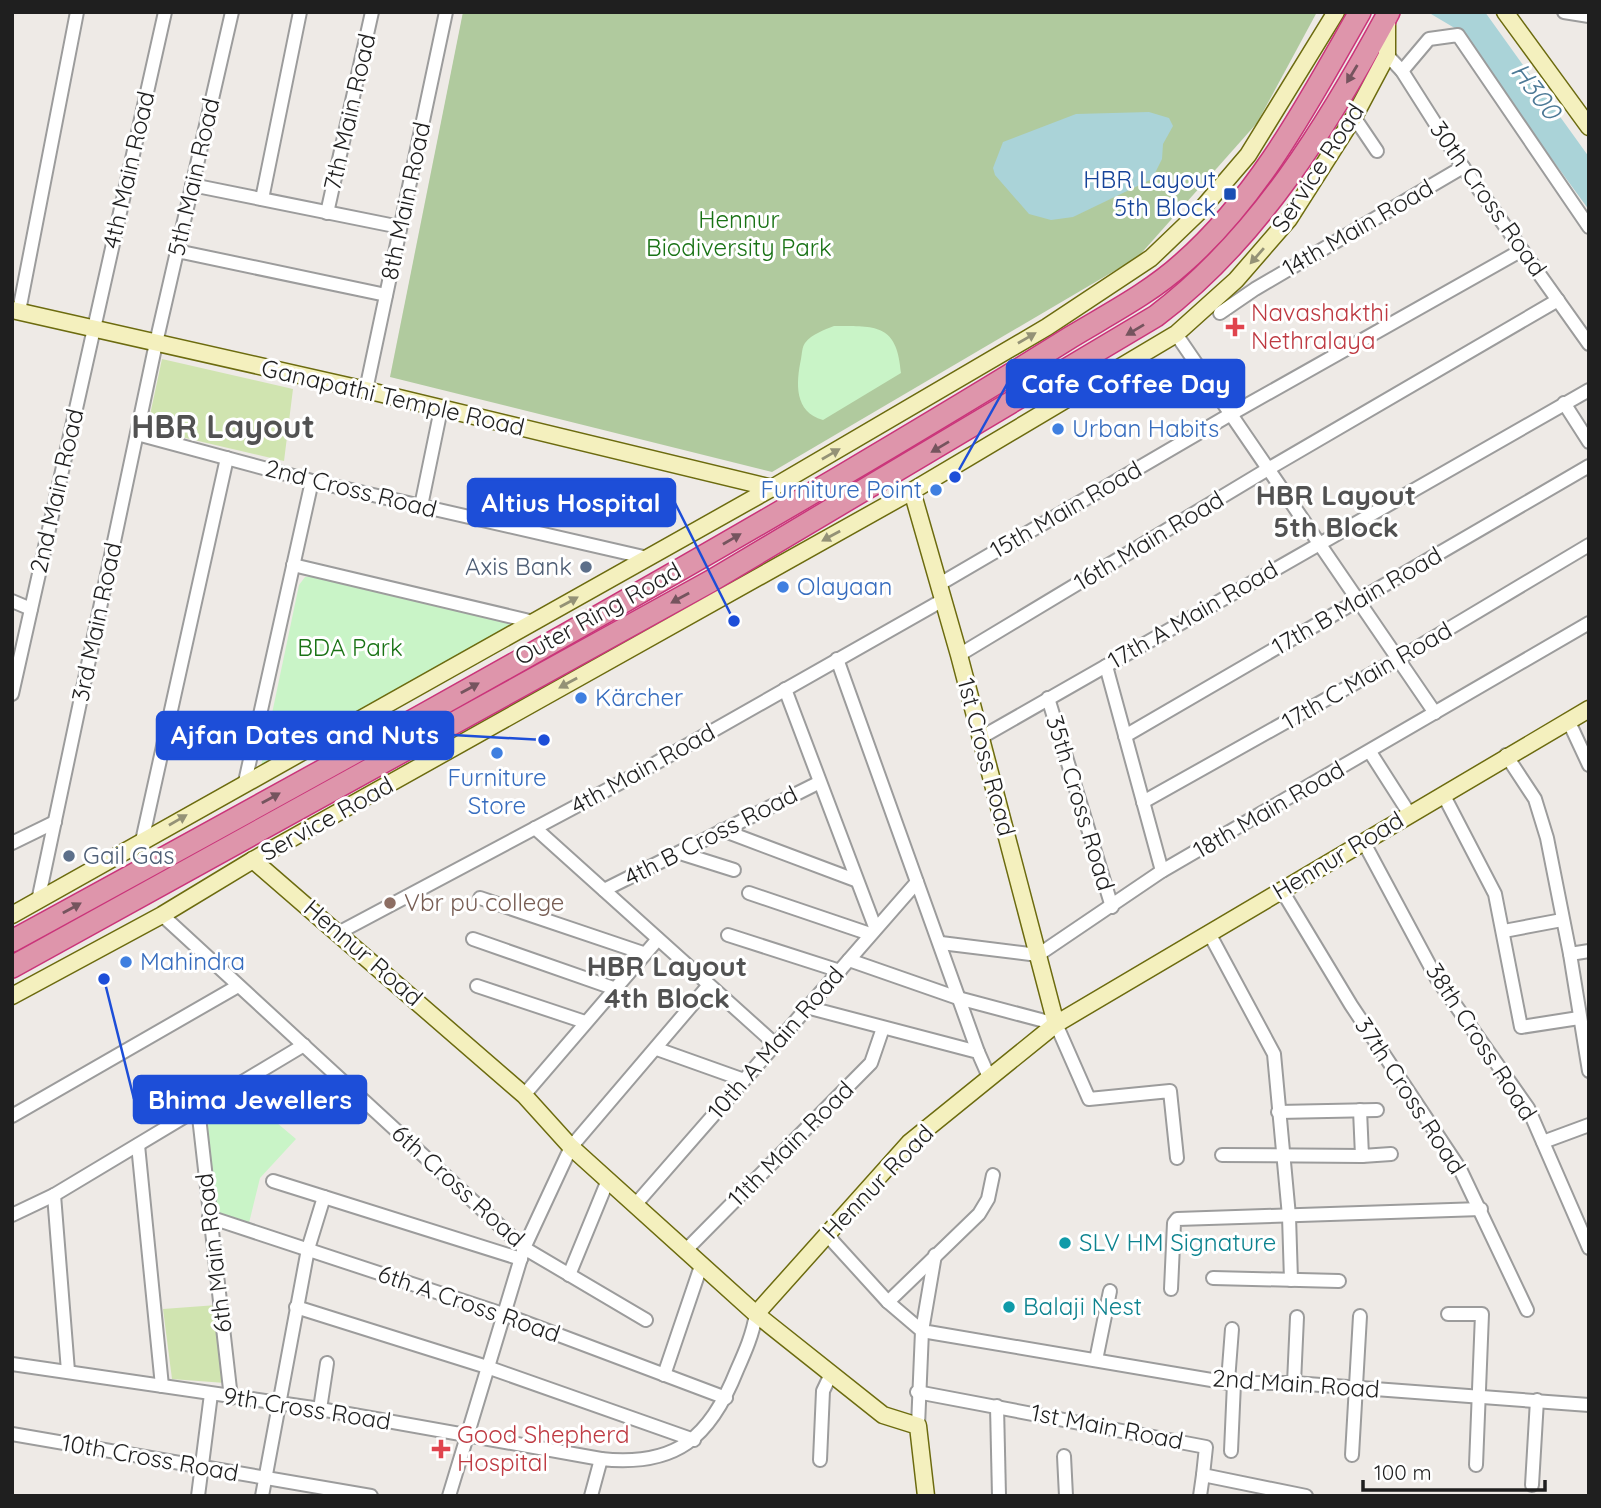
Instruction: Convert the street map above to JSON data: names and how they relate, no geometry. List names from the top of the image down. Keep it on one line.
{"streets":{"highway":["Outer Ring Road"],"street":["7th Main Road","Service Road","4th Main Road","5th Main Road","30th Cross Road","8th Main Road","14th Main Road","Ganapathi Temple Road","2nd Cross Road","2nd Main Road","15th Main Road","16th Main Road","17th B Main Road","17th A Main Road","3rd Main Road","17th C Main Road","1st Cross Road","35th Cross Road","18th Main Road","4th B Cross Road","Hennur Road","38th Cross Road","10th A Main Road","37th Cross Road","11th Main Road","6th Cross Road","6th Main Road","6th A Cross Road","9th Cross Road","1st Main Road","10th Cross Road"]},"crossings":[["Service Road","30th Cross Road"],["Service Road","Outer Ring Road"],["Service Road","1st Cross Road"],["Service Road","Hennur Road"],["Service Road","6th Cross Road"],["4th Main Road","Ganapathi Temple Road"],["4th Main Road","2nd Main Road"],["4th Main Road","15th Main Road"],["4th Main Road","1st Cross Road"],["4th Main Road","Hennur Road"],["5th Main Road","Ganapathi Temple Road"],["5th Main Road","3rd Main Road"],["30th Cross Road","14th Main Road"],["30th Cross Road","15th Main Road"],["30th Cross Road","16th Main Road"],["8th Main Road","Ganapathi Temple Road"],["Ganapathi Temple Road","2nd Main Road"],["Ganapathi Temple Road","3rd Main Road"],["2nd Cross Road","3rd Main Road"],["15th Main Road","1st Cross Road"],["16th Main Road","1st Cross Road"],["17th A Main Road","1st Cross Road"],["17th A Main Road","35th Cross Road"],["1st Cross Road","18th Main Road"],["1st Cross Road","Hennur Road"],["35th Cross Road","18th Main Road"],["Hennur Road","38th Cross Road"],["Hennur Road","10th A Main Road"],["Hennur Road","37th Cross Road"],["Hennur Road","11th Main Road"],["6th Main Road","6th A Cross Road"],["6th Main Road","9th Cross Road"]],"districts":["HBR Layout","HBR Layout 5th Block","HBR Layout 4th Block"],"water":["H300"],"parks":["Hennur Biodiversity Park","BDA Park"],"places":{"transit":["HBR Layout 5th Block"],"health":["Navashakthi Nethralaya","Good Shepherd Hospital"],"other":["Urban Habits","Cafe Coffee Day","Furniture Point","Axis Bank","Olayaan","Altius Hospital","Kärcher","Ajfan Dates and Nuts","Furniture Store","Gail Gas","Vbr pu college","Mahindra","Bhima Jewellers","SLV HM Signature","Balaji Nest"]},"scale_bar":"100 m"}
